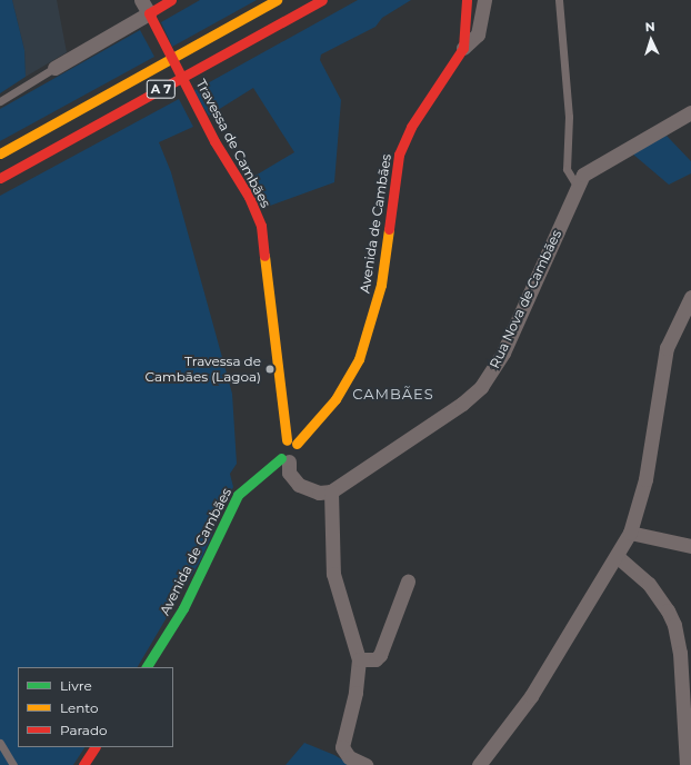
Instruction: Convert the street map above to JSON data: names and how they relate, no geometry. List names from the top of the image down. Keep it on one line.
{"streets":{"main road":["A 7","Travessa de Cambães","Avenida de Cambães"],"street":["Rua Nova de Cambães"]},"crossings":[["Travessa de Cambães","Avenida de Cambães"]],"districts":["CAMBÃES"],"places":["Travessa de Cambães (Lagoa)"],"legend":["Livre","Lento","Parado"],"north":"top"}
